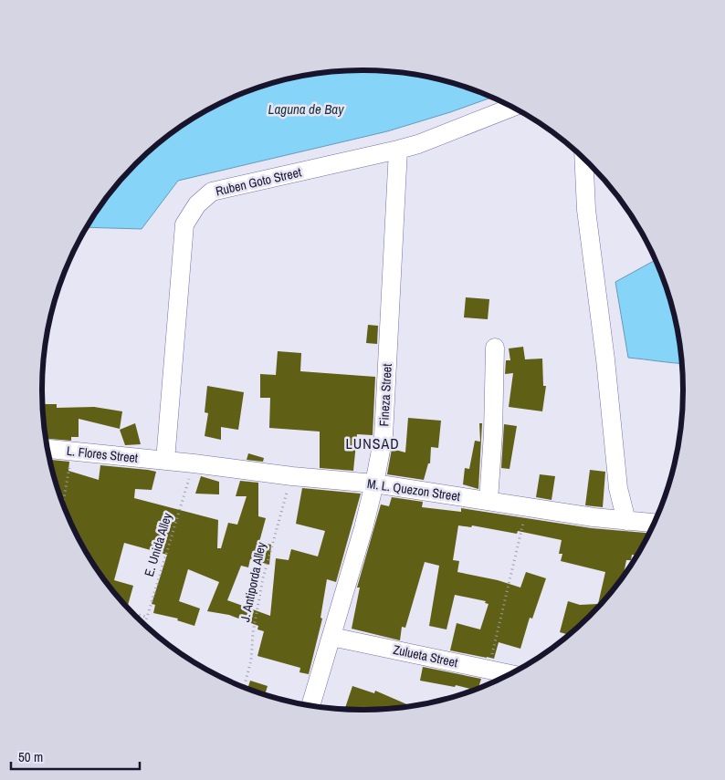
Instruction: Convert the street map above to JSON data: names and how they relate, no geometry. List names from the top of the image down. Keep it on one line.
{"streets":{"street":["Ruben Goto Street","Fineza Street","L. Flores Street","M. L. Quezon Street","Zulueta Street"],"path":["E. Unida Alley","J. Antiporda Alley"]},"crossings":[["Ruben Goto Street","Fineza Street"],["Ruben Goto Street","L. Flores Street"],["Ruben Goto Street","M. L. Quezon Street"],["Fineza Street","M. L. Quezon Street"],["Fineza Street","Zulueta Street"],["L. Flores Street","M. L. Quezon Street"],["M. L. Quezon Street","E. Unida Alley"],["M. L. Quezon Street","J. Antiporda Alley"]],"districts":["LUNSAD"],"water":["Laguna de Bay"],"scale_bar":"50 m"}
